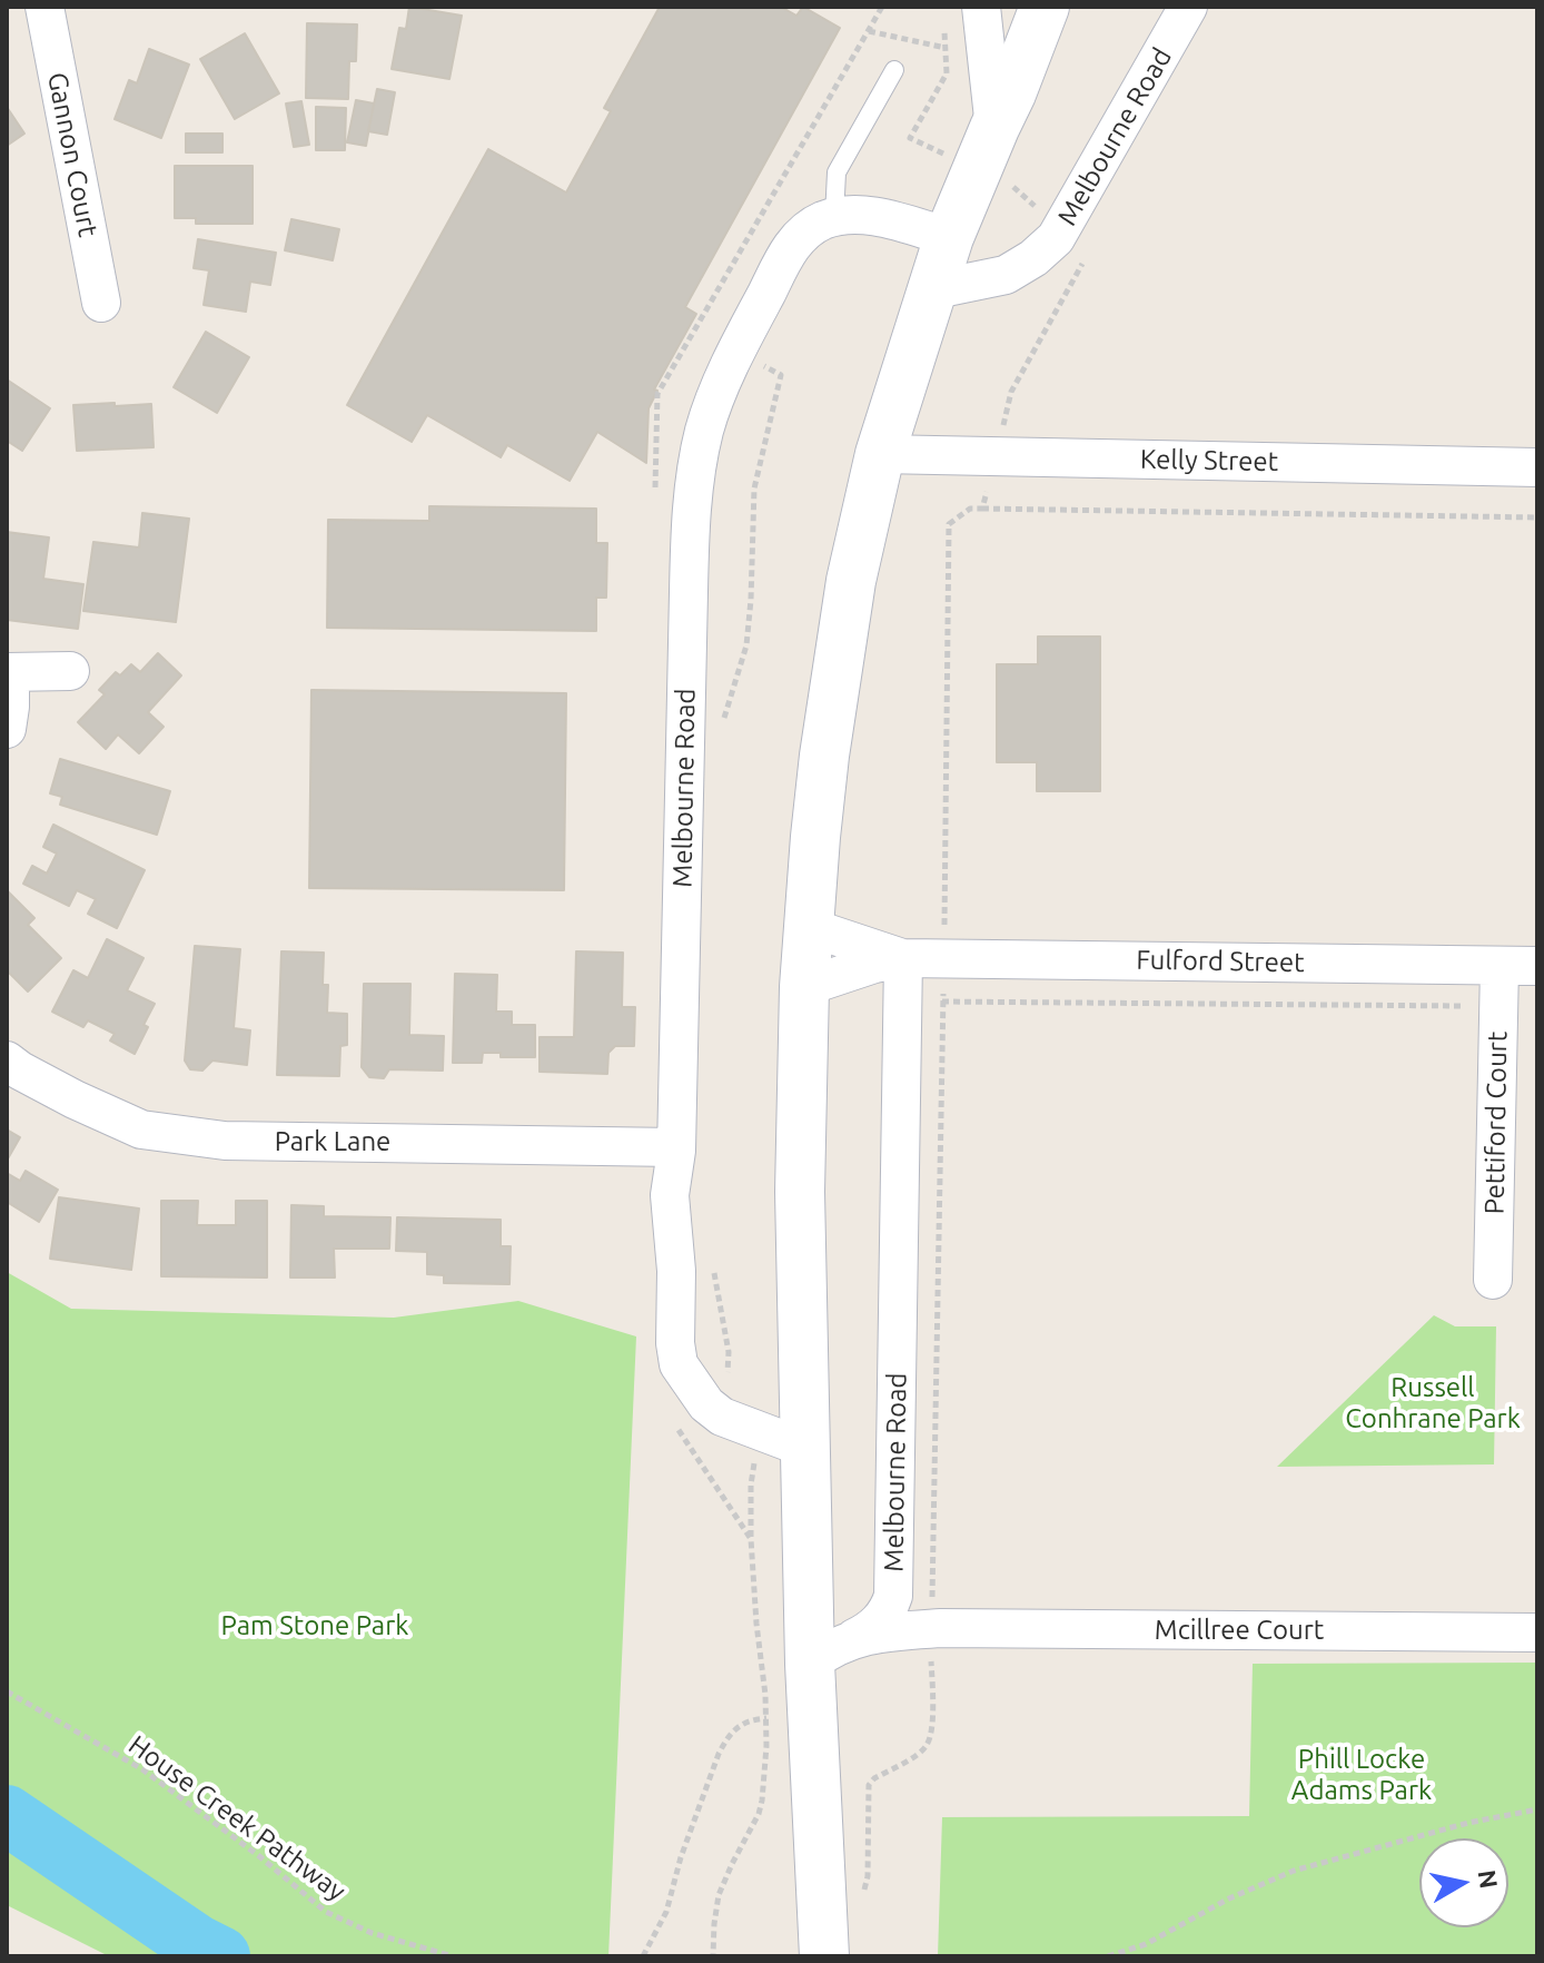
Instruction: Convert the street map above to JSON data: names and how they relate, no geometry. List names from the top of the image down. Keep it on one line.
{"streets":{"street":["Melbourne Road","Gannon Court","Kelly Street","Fulford Street","Pettiford Court","Park Lane","Mcillree Court"],"path":["House Creek Pathway"]},"crossings":[["Melbourne Road","Fulford Street"],["Melbourne Road","Park Lane"],["Melbourne Road","Mcillree Court"],["Fulford Street","Pettiford Court"]],"parks":["Russell Conhrane Park","Pam Stone Park","Phill Locke Adams Park"],"north":"right"}
